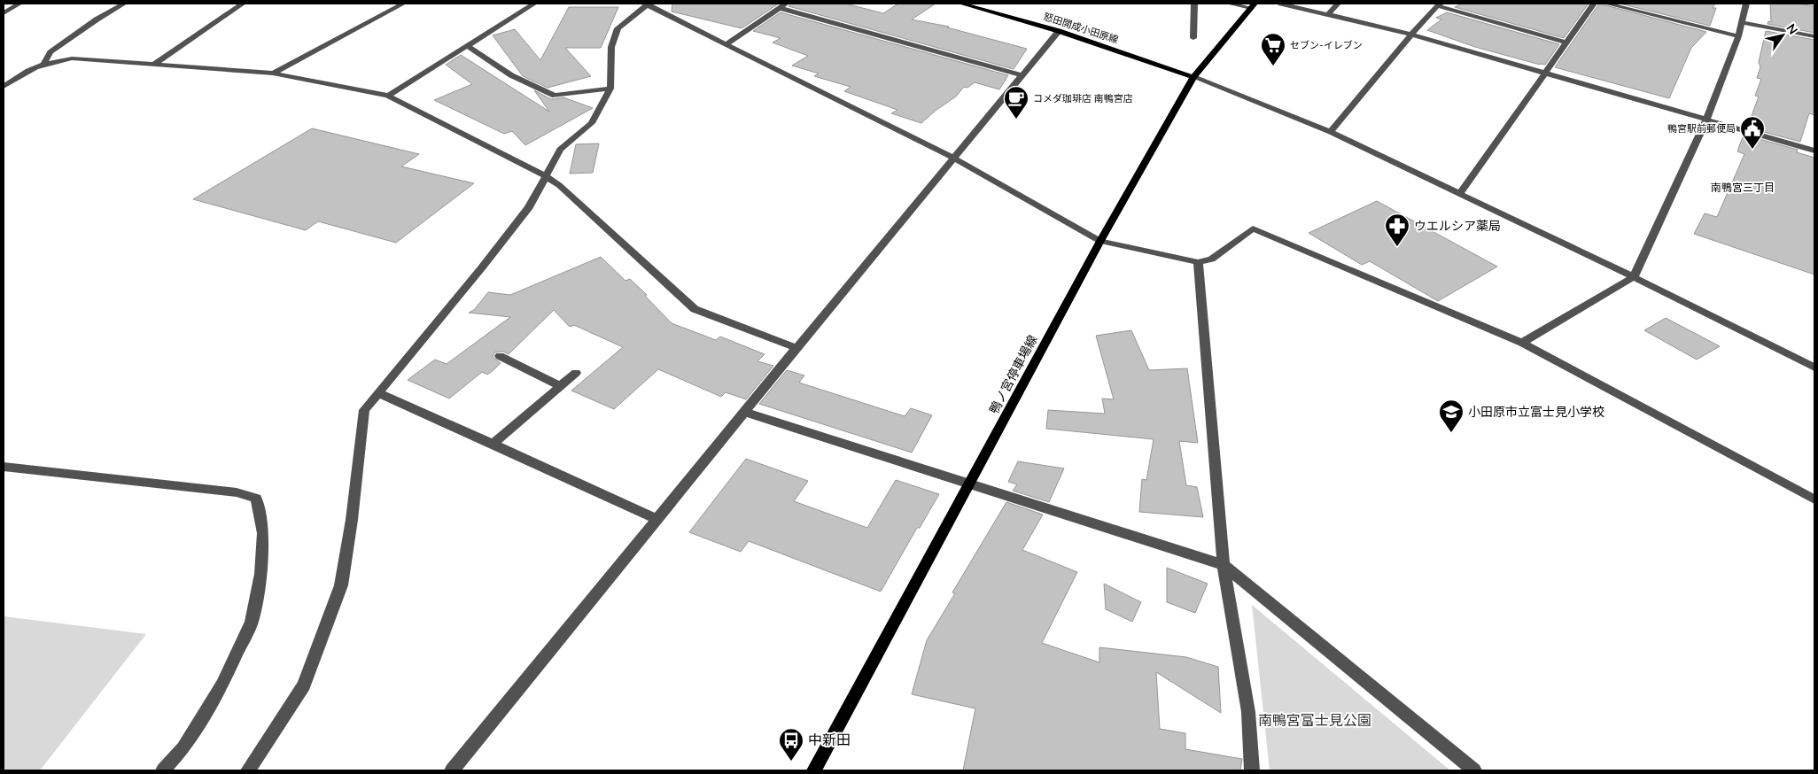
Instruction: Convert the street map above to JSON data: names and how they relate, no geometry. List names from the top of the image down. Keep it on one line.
{"streets":{"main road":["怒田開成小田原線","鴨ノ宮停車場線"]},"crossings":[["怒田開成小田原線","鴨ノ宮停車場線"]],"districts":["南鴨宮三丁目"],"parks":["南鴨宮富士見公園"],"places":{"supermarket":["セブン-イレブン"],"cafe":["コメダ珈琲店 南鴨宮店"],"public building":["鴨宮駅前郵便局"],"pharmacy":["ウエルシア薬局"],"school or university":["小田原市立富士見小学校"],"bus stop":["中新田"]},"north":"top right"}
